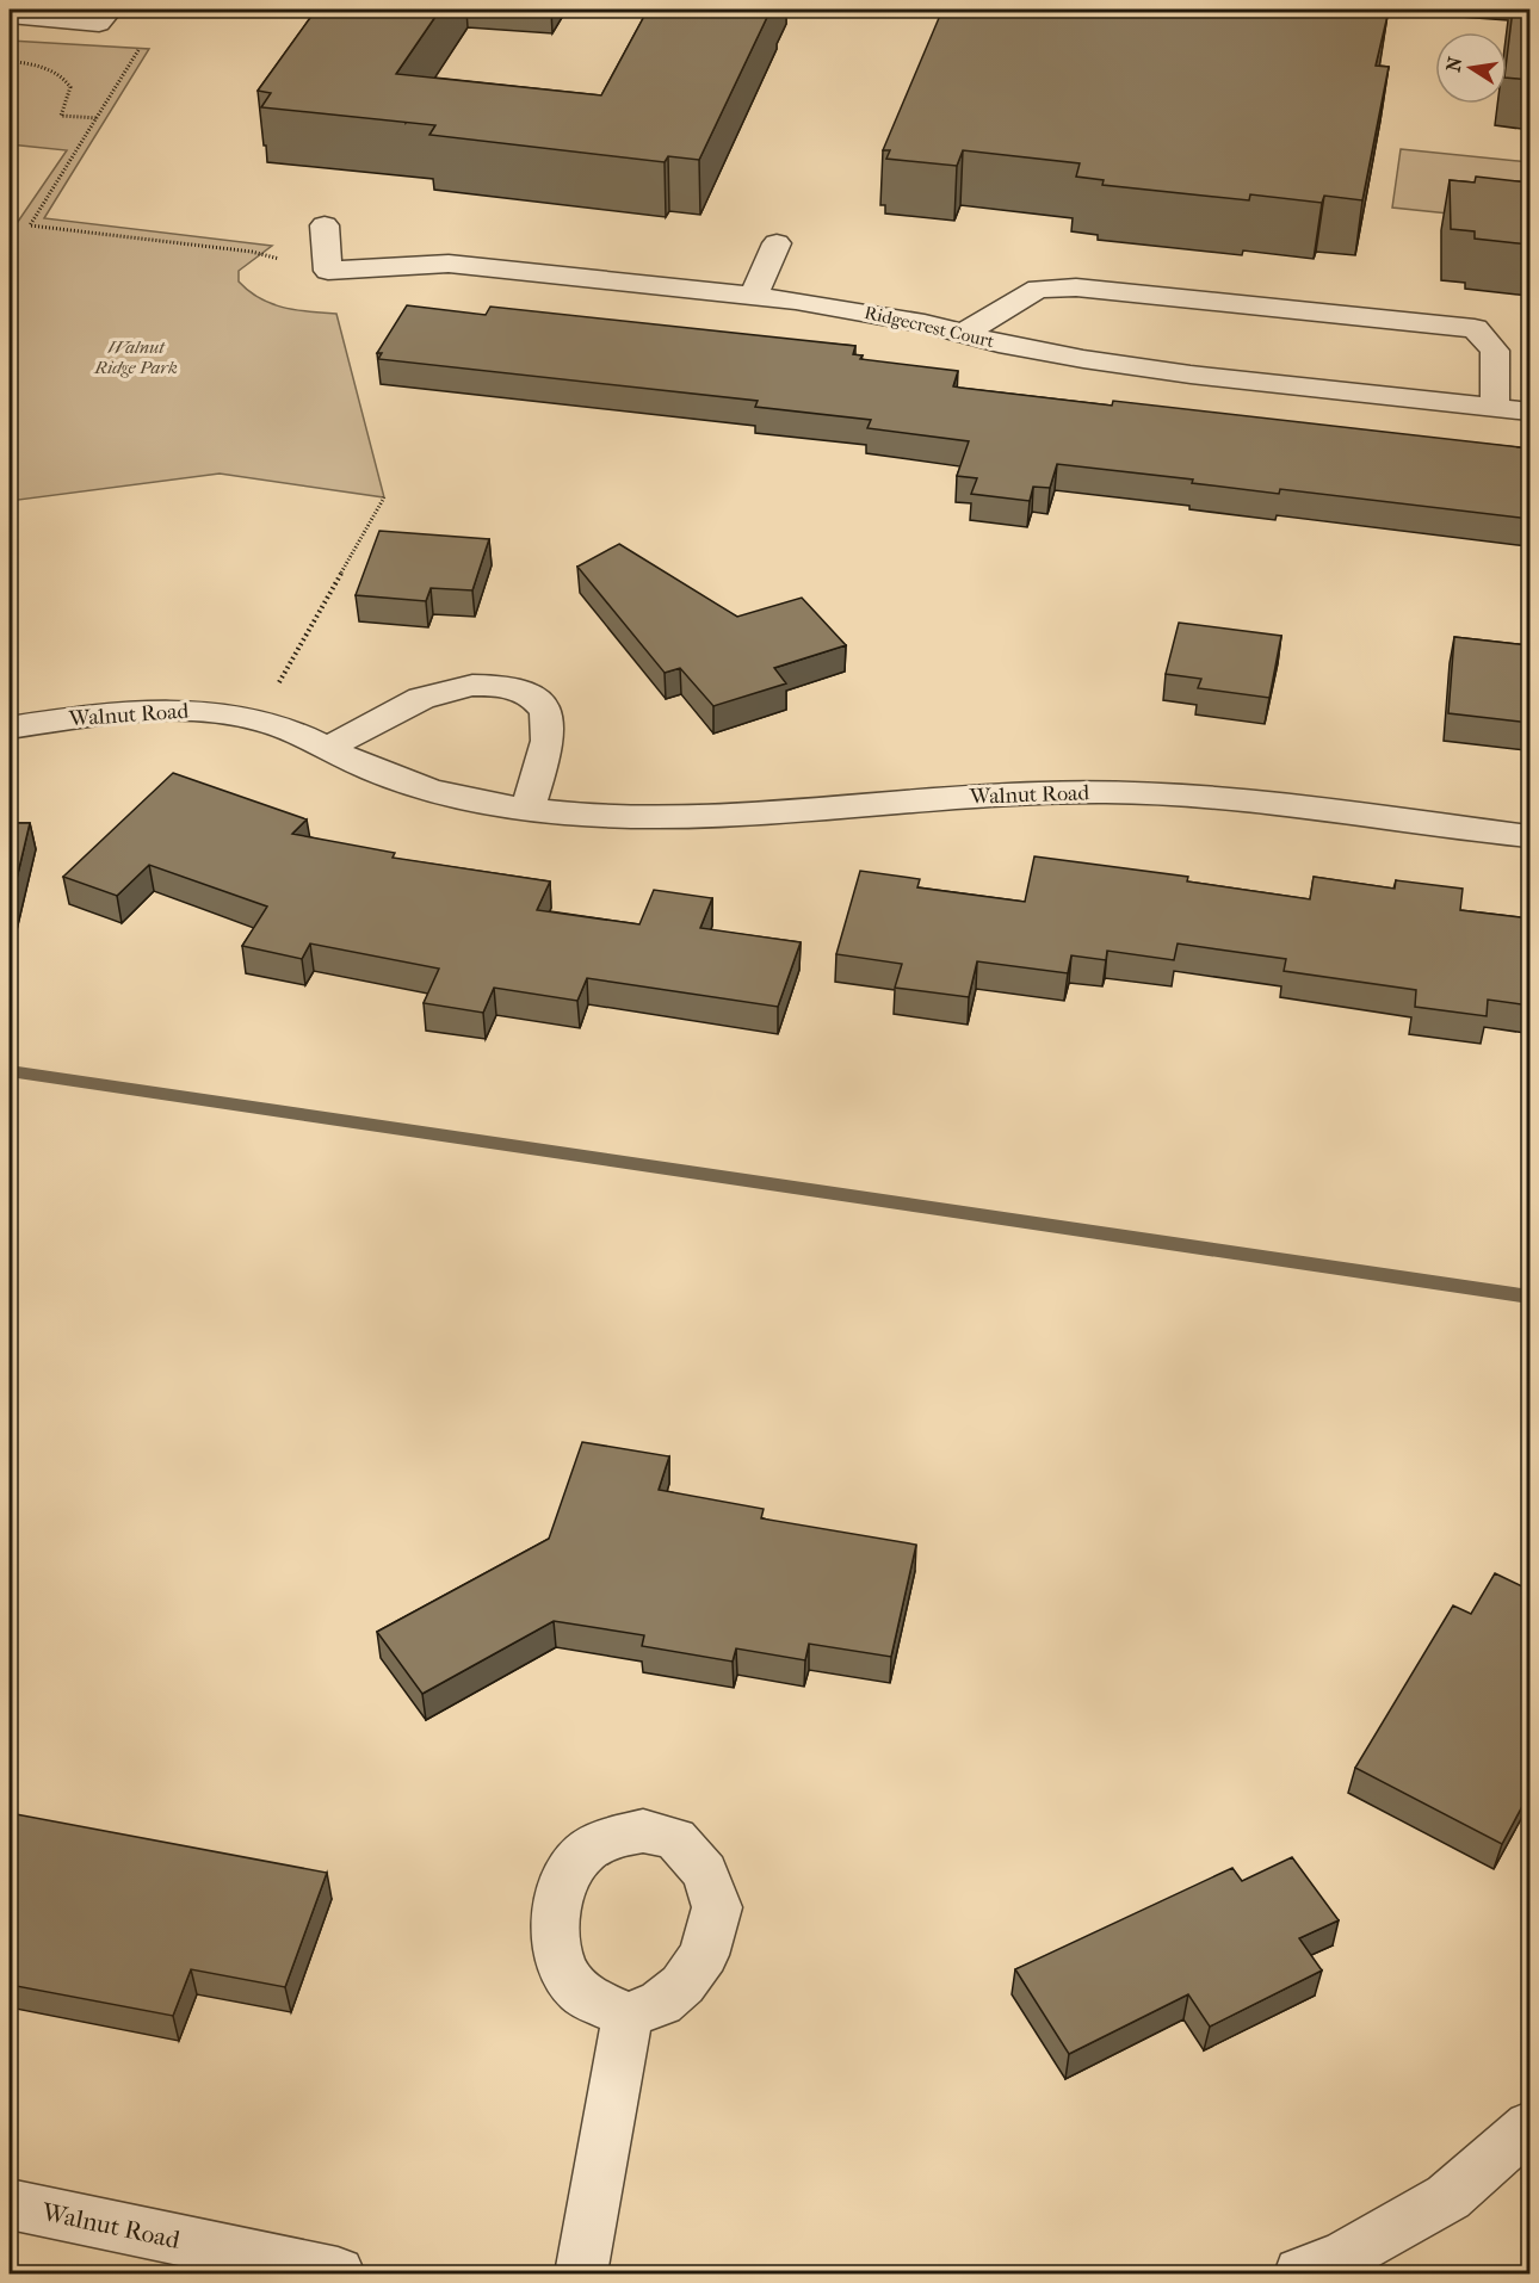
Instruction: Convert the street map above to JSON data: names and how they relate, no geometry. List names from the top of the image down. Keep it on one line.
{"streets":{"street":["Ridgecrest Court","Walnut Road"]},"parks":["Walnut Ridge Park"],"north":"left"}
